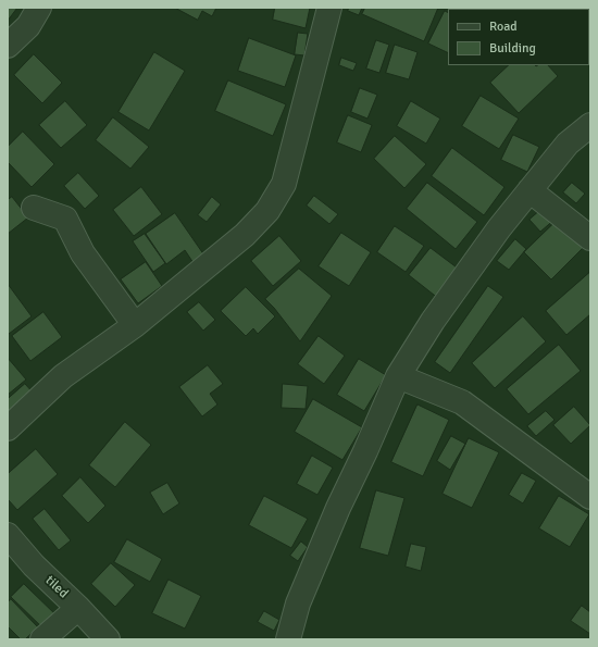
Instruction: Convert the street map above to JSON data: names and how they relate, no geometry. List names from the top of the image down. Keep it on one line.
{"streets":{"street":["tiled"]},"legend":["Road","Building"]}
